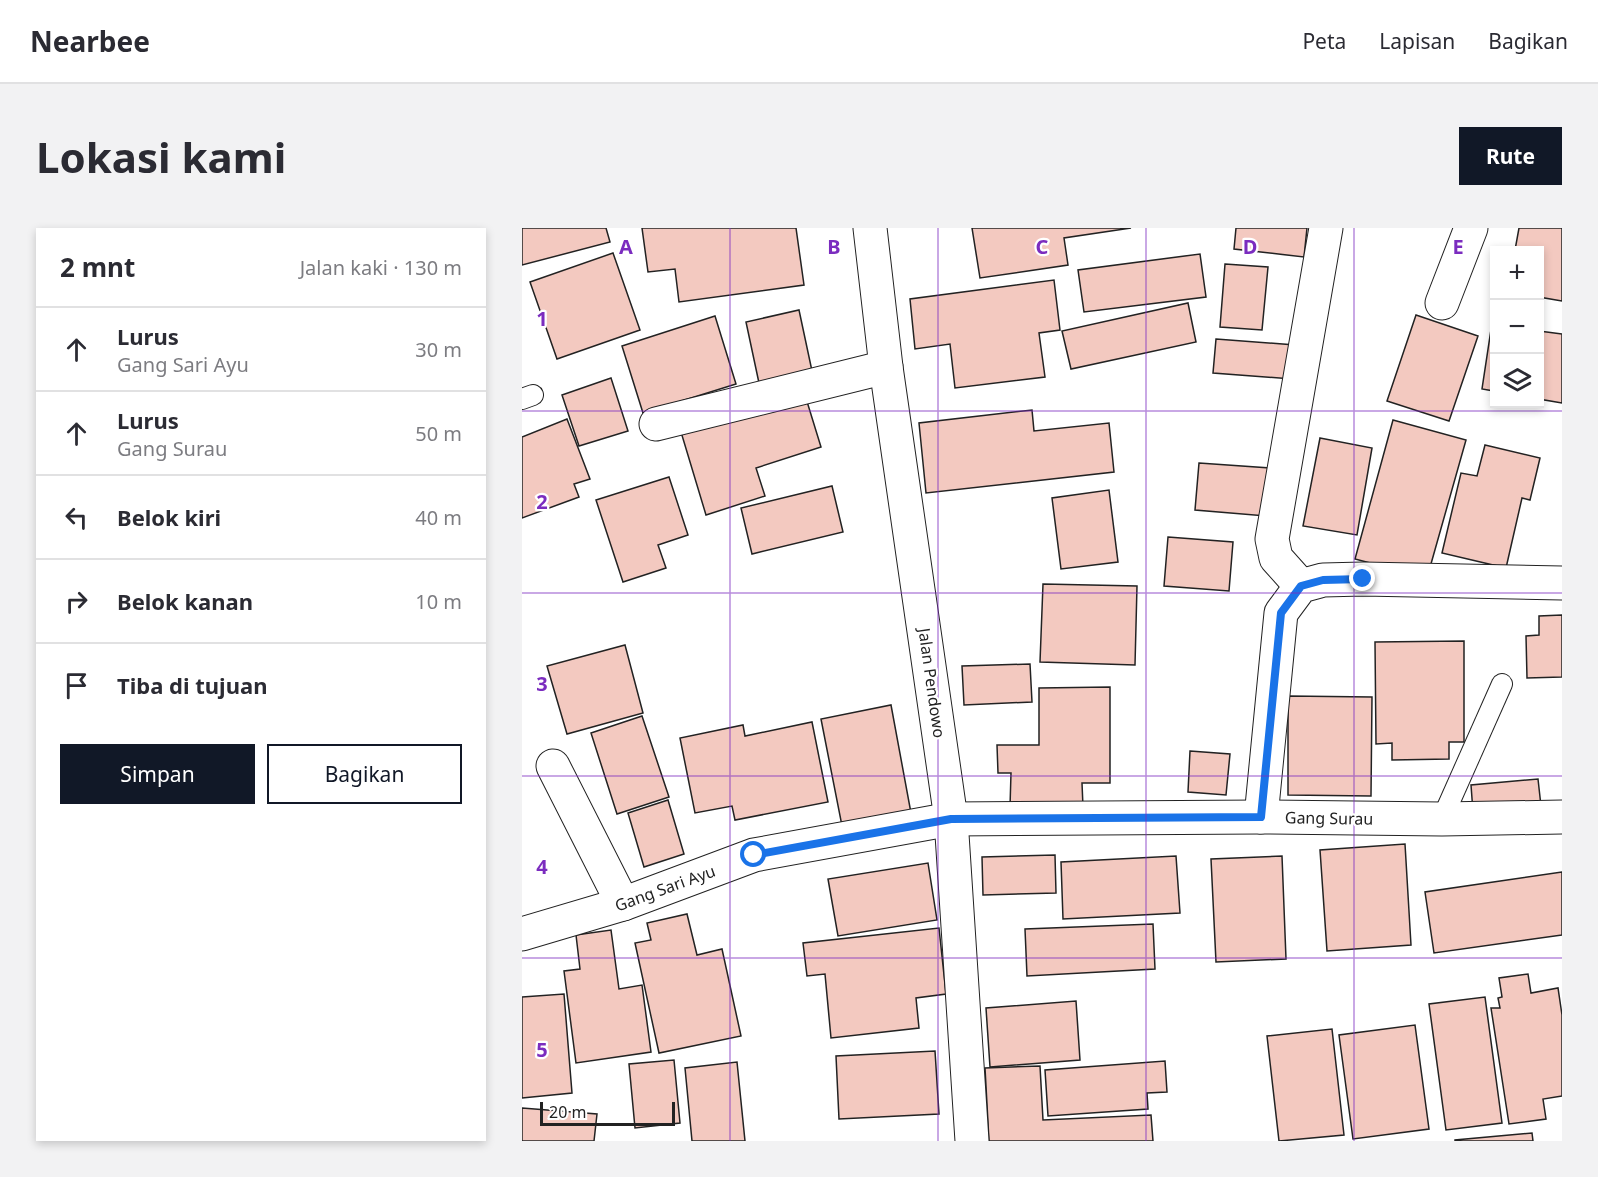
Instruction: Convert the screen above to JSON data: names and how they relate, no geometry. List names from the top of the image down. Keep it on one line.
{"streets":{"street":["Jalan Pendowo","Gang Surau","Gang Sari Ayu"]},"crossings":[["Jalan Pendowo","Gang Surau"],["Jalan Pendowo","Gang Sari Ayu"],["Gang Surau","Gang Sari Ayu"]],"scale_bar":"20 m","page":{"header":"Nearbee","nav":["Peta","Lapisan","Bagikan"],"buttons":["Rute",["Simpan","Bagikan"]],"title":"Lokasi kami","heading":["2 mnt","Jalan kaki · 130 m"],"map_buttons":["+","−"],"list":[["Lurus","Gang Sari Ayu","30 m"],["Lurus","Gang Surau","50 m"],["Belok kiri","40 m"],["Belok kanan","10 m"],"Tiba di tujuan"],"scale":"20 m"},"grid":{"columns":["A","B","C","D","E"],"rows":["1","2","3","4","5"]}}
